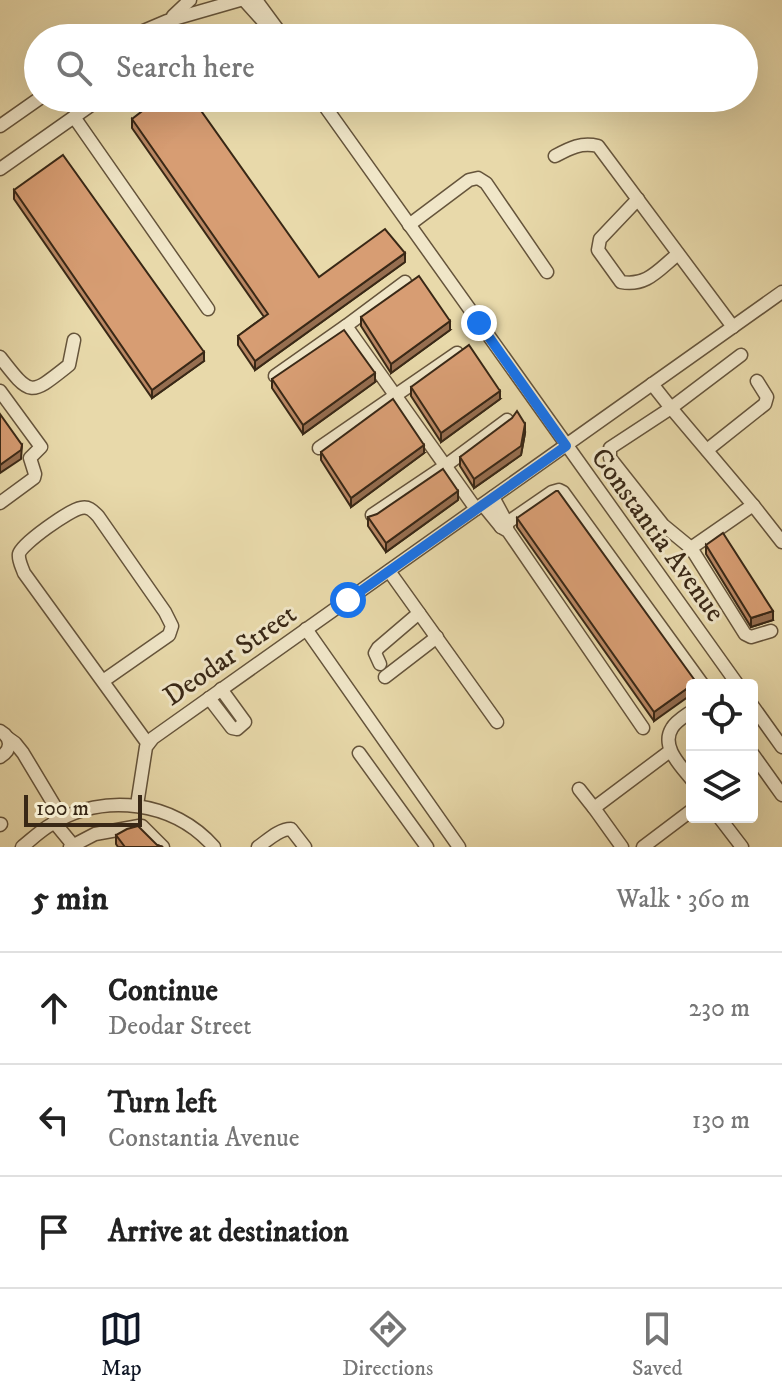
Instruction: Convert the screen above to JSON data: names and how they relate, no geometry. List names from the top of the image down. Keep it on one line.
{"streets":{"street":["Constantia Avenue","Deodar Street"]},"crossings":[["Constantia Avenue","Deodar Street"]],"scale_bar":"100 m","page":{"search":"Search here","scale":"100 m","heading":["5 min","Walk · 360 m"],"list":[["Continue","Deodar Street","230 m"],["Turn left","Constantia Avenue","130 m"],"Arrive at destination"],"nav":["Map","Directions","Saved"]}}
